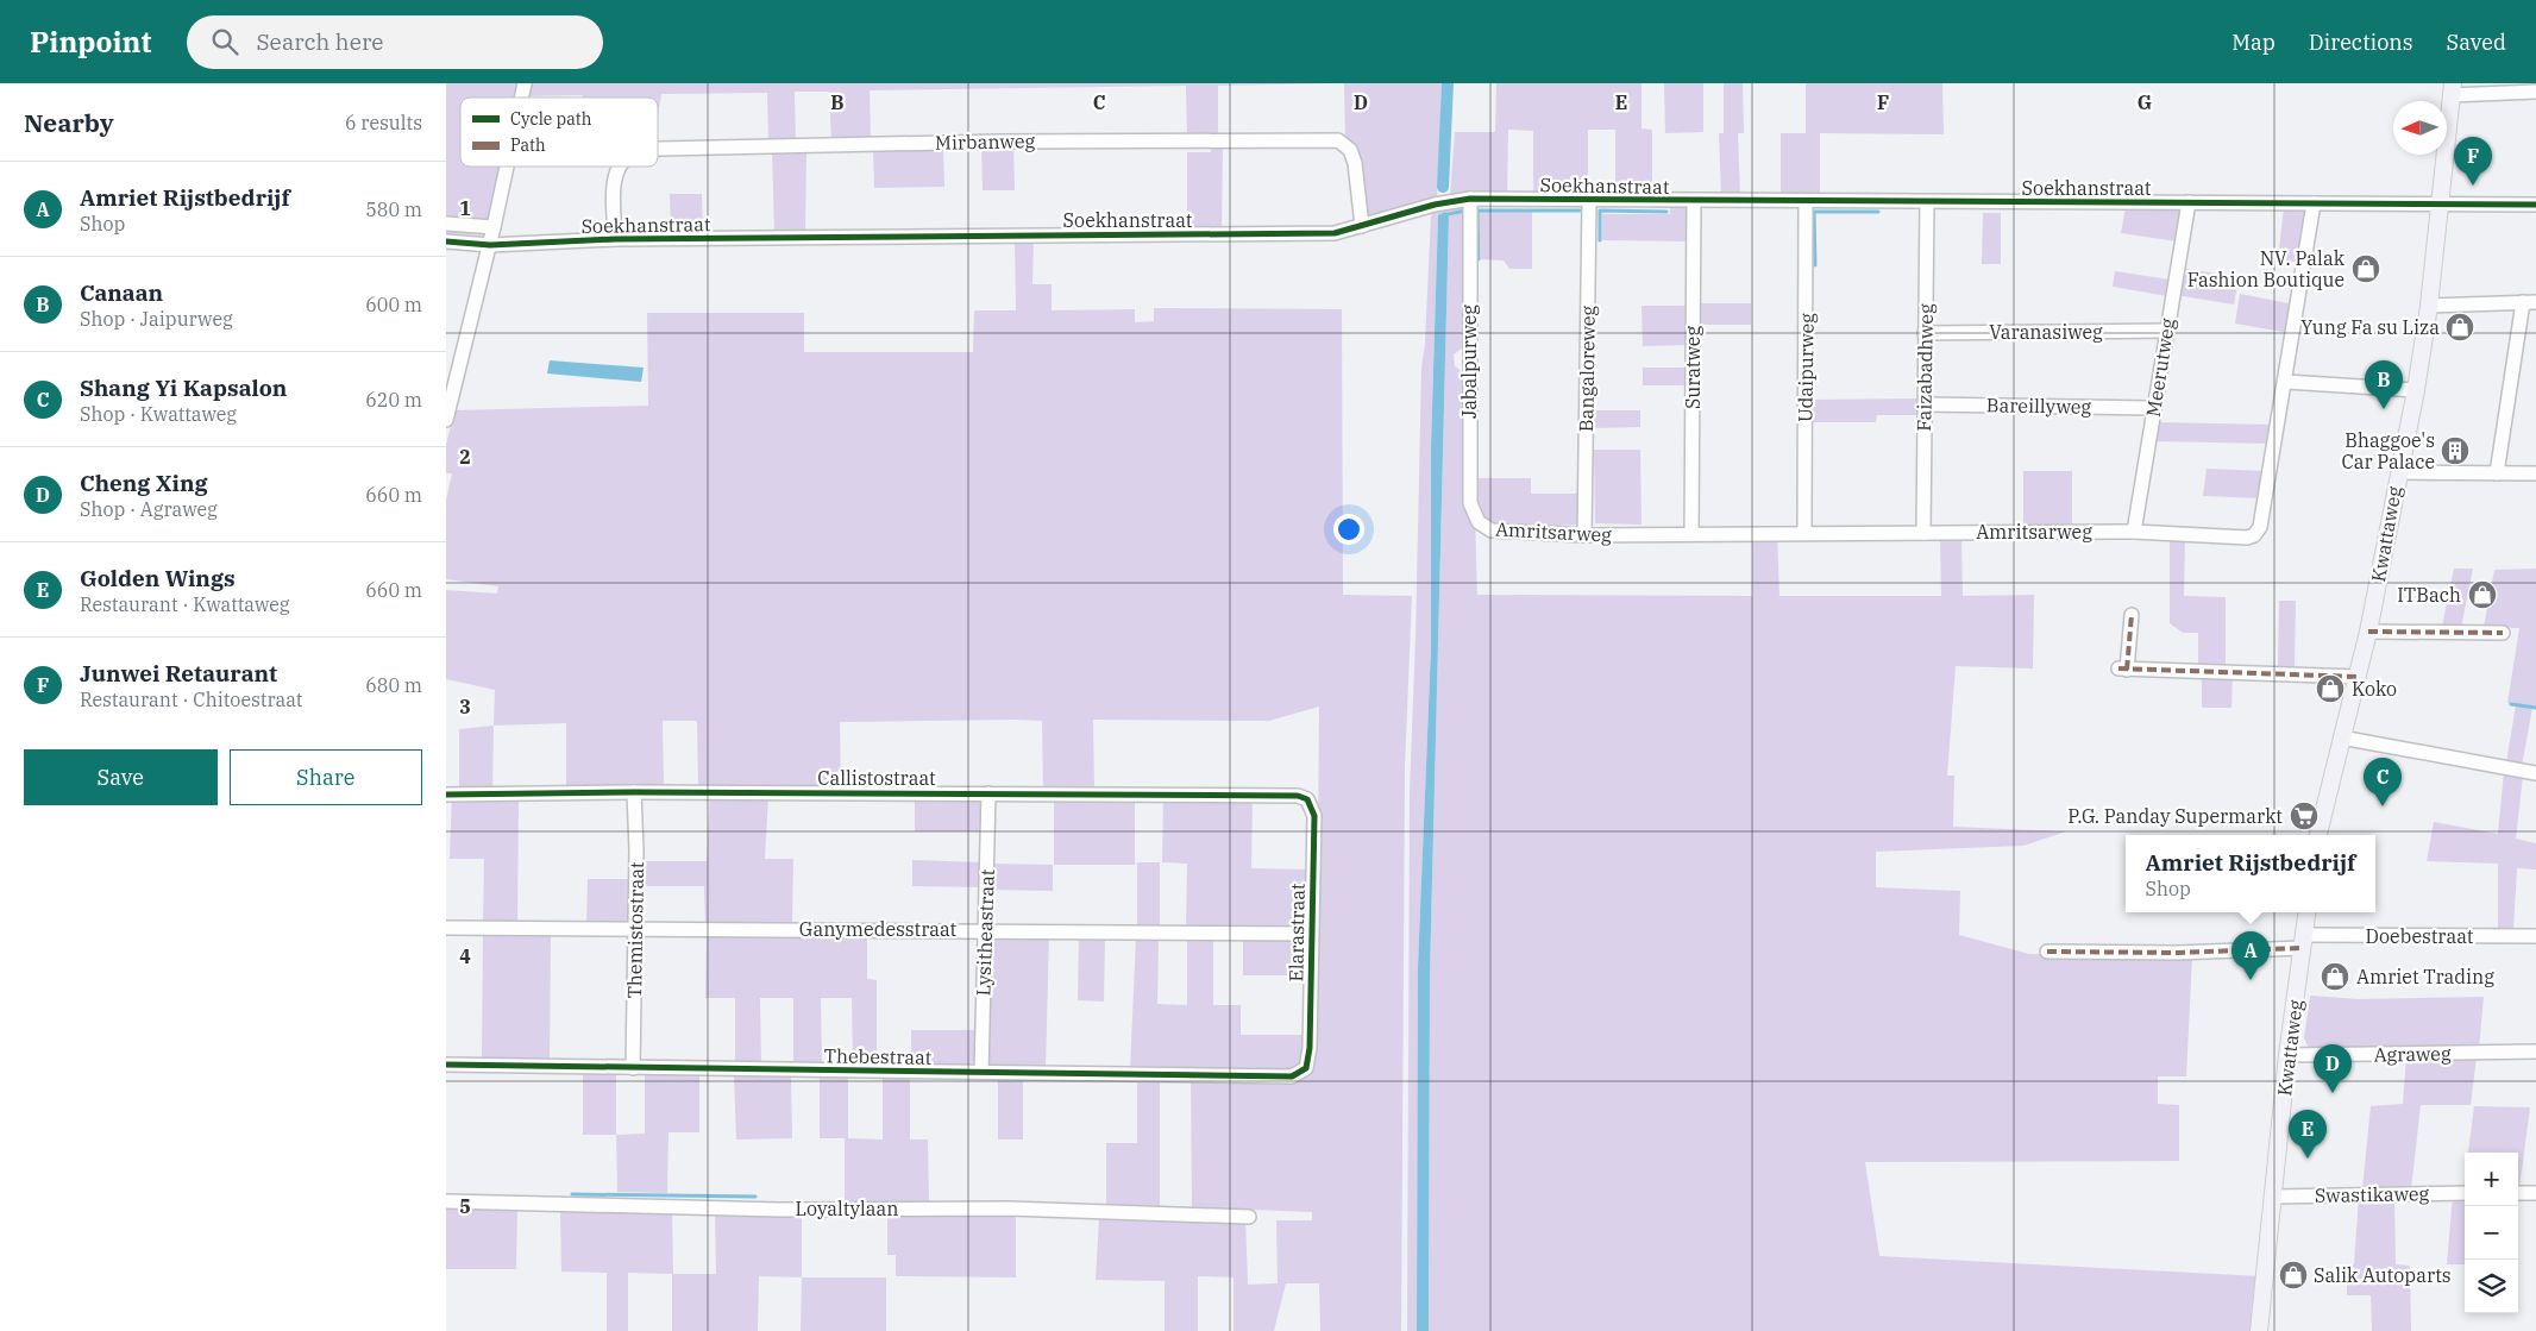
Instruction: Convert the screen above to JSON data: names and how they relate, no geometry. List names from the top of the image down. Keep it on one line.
{"streets":{"main road":["Kwattaweg"],"street":["Mirbanweg","Soekhanstraat","Varanasiweg","Jabalpurweg","Suratweg","Udaipurweg","Faizabadhweg","Meerutweg","Bangaloreweg","Bareillyweg","Amritsarweg","Callistostraat","Ganymedesstraat","Themistostraat","Lysitheastraat","Elarastraat","Doebestraat","Agraweg","Thebestraat","Swastikaweg","Loyaltylaan"]},"crossings":[["Mirbanweg","Soekhanstraat"],["Soekhanstraat","Jabalpurweg"],["Soekhanstraat","Suratweg"],["Soekhanstraat","Udaipurweg"],["Soekhanstraat","Faizabadhweg"],["Soekhanstraat","Meerutweg"],["Soekhanstraat","Bangaloreweg"],["Soekhanstraat","Amritsarweg"],["Soekhanstraat","Kwattaweg"],["Varanasiweg","Faizabadhweg"],["Varanasiweg","Meerutweg"],["Jabalpurweg","Amritsarweg"],["Suratweg","Amritsarweg"],["Udaipurweg","Amritsarweg"],["Faizabadhweg","Bareillyweg"],["Faizabadhweg","Amritsarweg"],["Meerutweg","Bareillyweg"],["Meerutweg","Amritsarweg"],["Bangaloreweg","Amritsarweg"],["Kwattaweg","Doebestraat"],["Kwattaweg","Agraweg"],["Kwattaweg","Swastikaweg"],["Callistostraat","Themistostraat"],["Callistostraat","Lysitheastraat"],["Callistostraat","Elarastraat"],["Ganymedesstraat","Themistostraat"],["Ganymedesstraat","Lysitheastraat"],["Ganymedesstraat","Elarastraat"],["Themistostraat","Thebestraat"],["Lysitheastraat","Thebestraat"],["Elarastraat","Thebestraat"]],"places":{"shop":["NV. Palak Fashion Boutique","Yung Fa su Liza","ITBach","Koko","Amriet Trading","Salik Autoparts"],"building":["Bhaggoe's Car Palace"],"supermarket":["P.G. Panday Supermarkt"]},"legend":["Cycle path","Path"],"north":"left","page":{"header":"Pinpoint","search":"Search here","nav":["Map","Directions","Saved"],"heading":["Nearby","6 results"],"pins":["F","B","C","A","D","E"],"list":[{"mark":"A","name":"Amriet Rijstbedrijf","note":"Shop","value":"580 m"},{"mark":"B","name":"Canaan","note":"Shop · Jaipurweg","value":"600 m"},{"mark":"C","name":"Shang Yi Kapsalon","note":"Shop · Kwattaweg","value":"620 m"},{"mark":"D","name":"Cheng Xing","note":"Shop · Agraweg","value":"660 m"},{"mark":"E","name":"Golden Wings","note":"Restaurant · Kwattaweg","value":"660 m"},{"mark":"F","name":"Junwei Retaurant","note":"Restaurant · Chitoestraat","value":"680 m"}],"buttons":["Save","Share"],"popup":["Amriet Rijstbedrijf","Shop"],"map_buttons":["+","−"]},"grid":{"columns":["B","C","D","E","F","G"],"rows":["1","2","3","4","5"]}}
